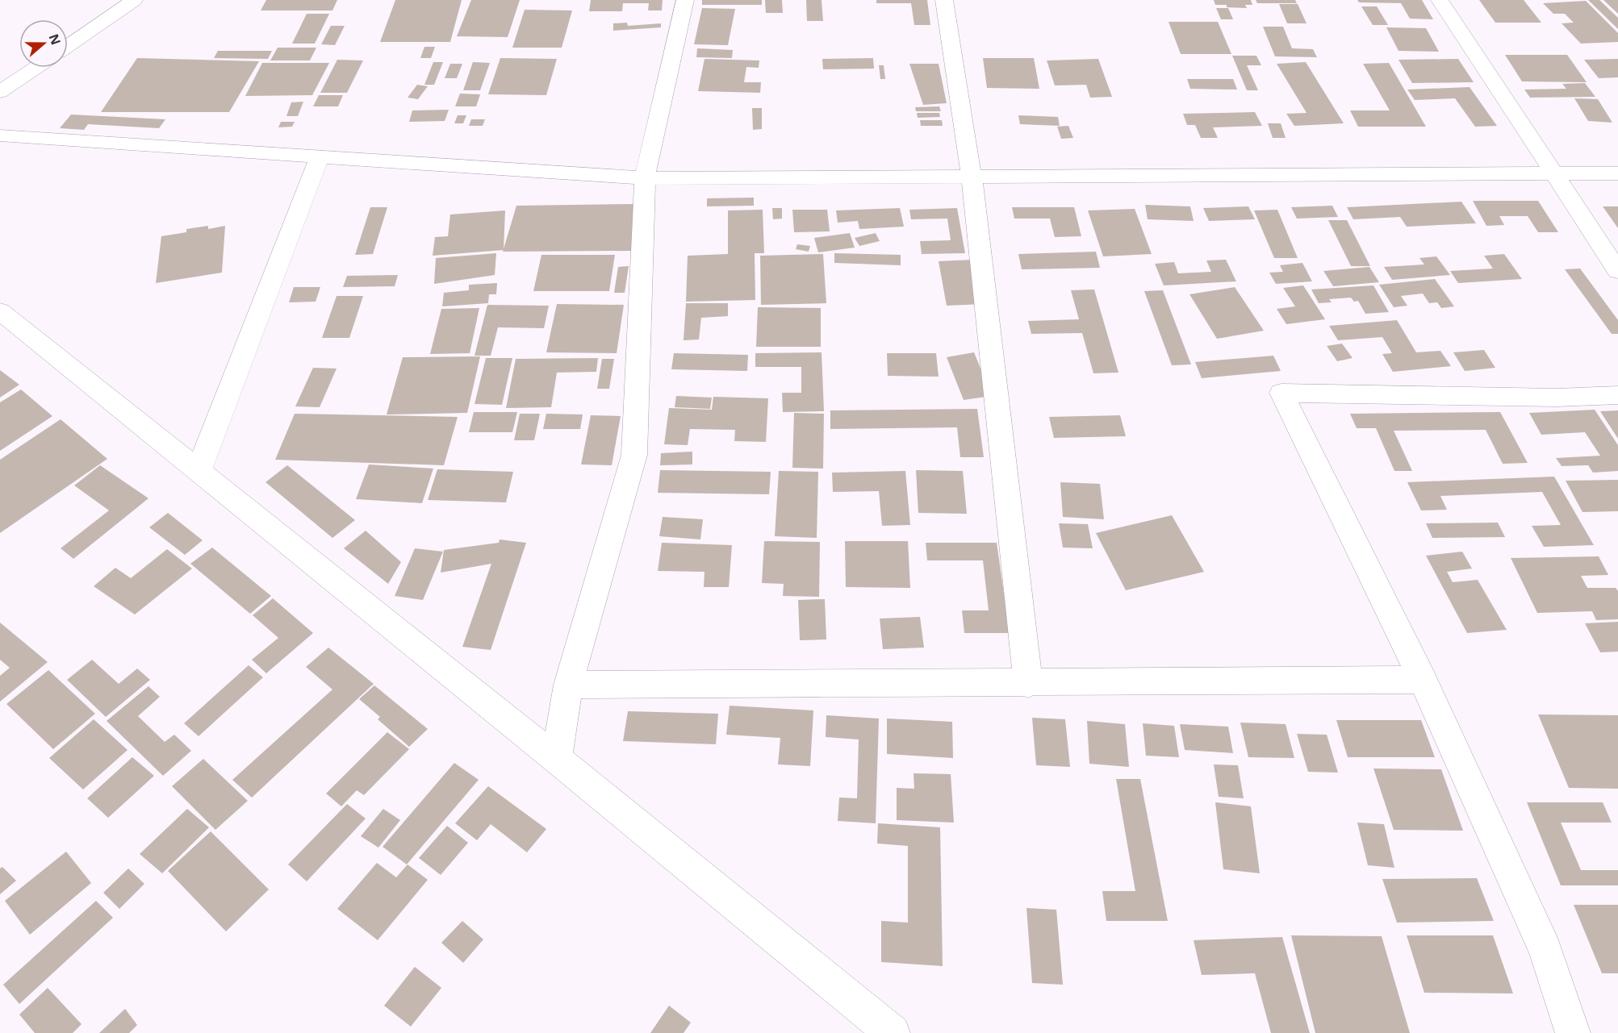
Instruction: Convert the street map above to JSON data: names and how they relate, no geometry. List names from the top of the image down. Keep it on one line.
{"north":"right"}
